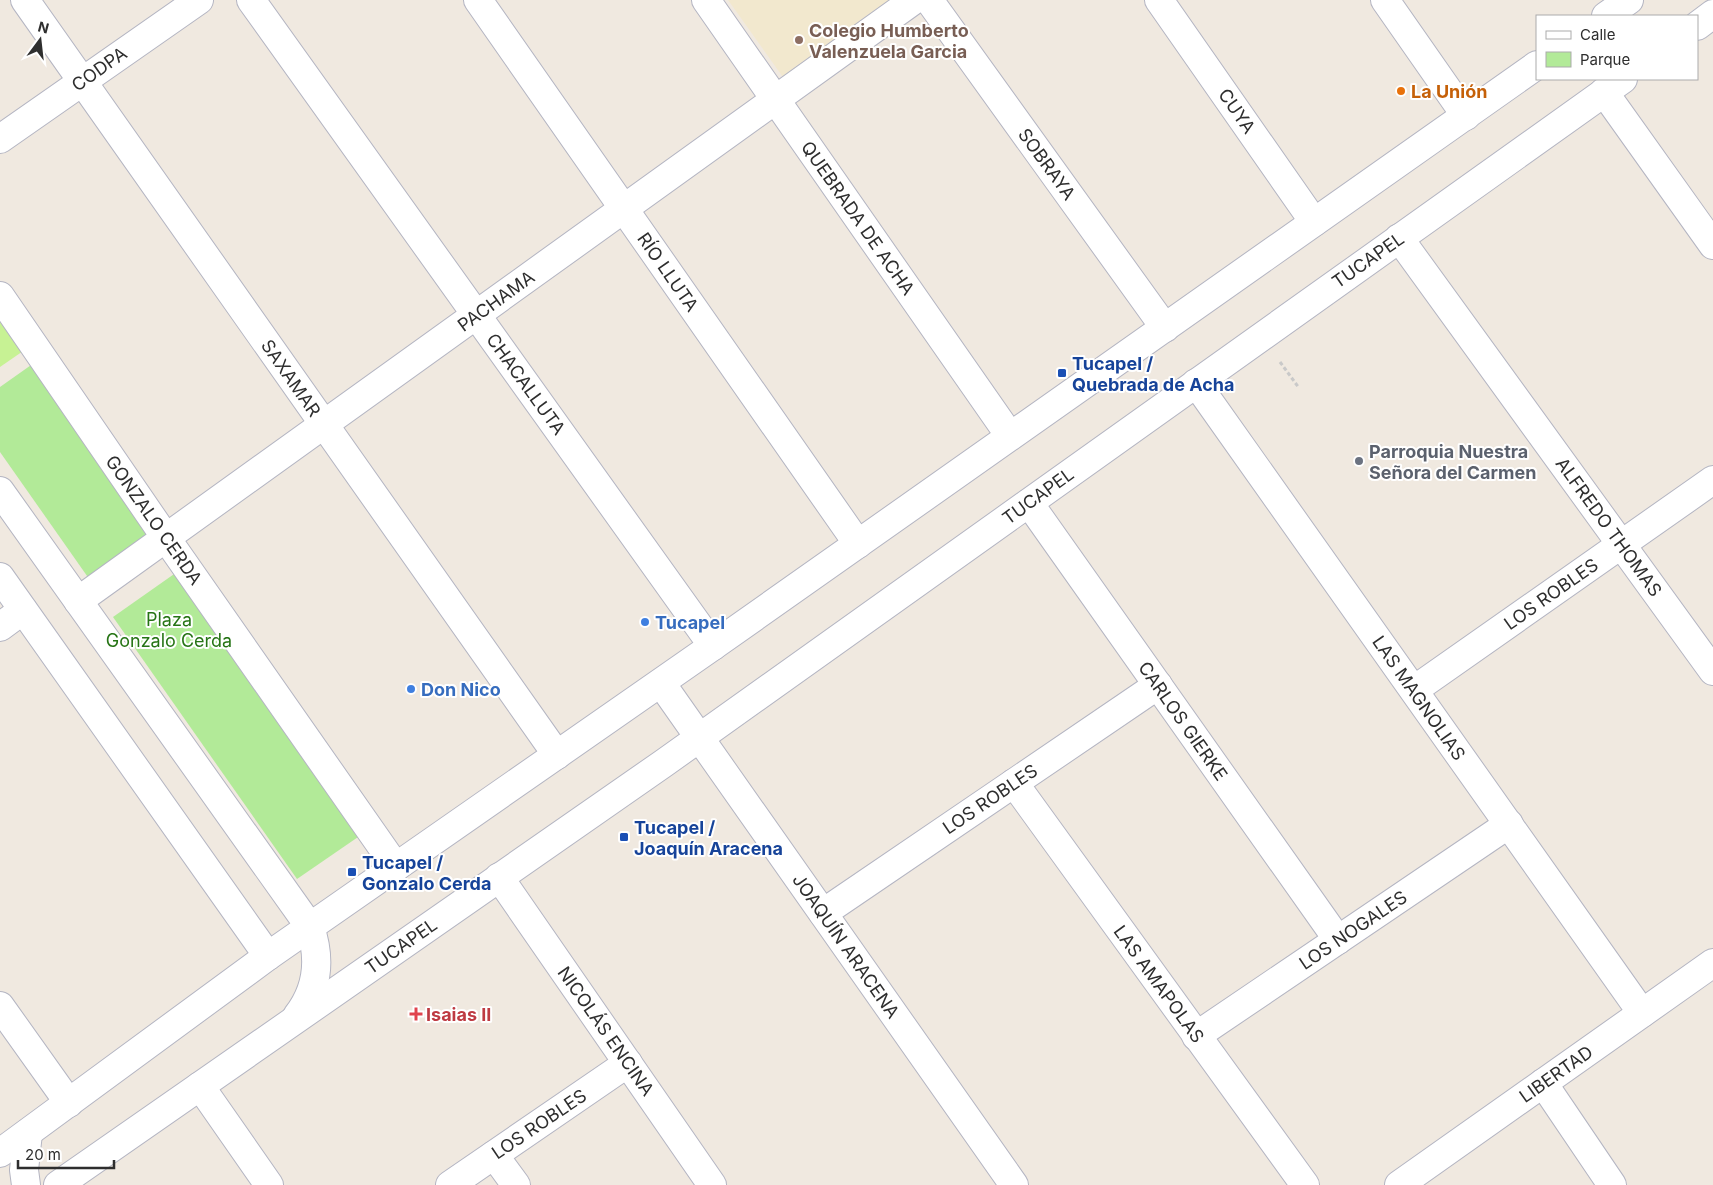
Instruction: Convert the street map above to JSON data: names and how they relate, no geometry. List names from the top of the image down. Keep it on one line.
{"streets":{"street":["CODPA","CUYA","SOBRAYA","QUEBRADA DE ACHA","TUCAPEL","RÍO LLUTA","PACHAMA","SAXAMAR","CHACALLUTA","GONZALO CERDA","ALFREDO THOMAS","LOS ROBLES","LAS MAGNOLIAS","CARLOS GIERKE","LOS NOGALES","JOAQUÍN ARACENA","LAS AMAPOLAS","NICOLÁS ENCINA","LIBERTAD"]},"crossings":[["CODPA","SAXAMAR"],["QUEBRADA DE ACHA","PACHAMA"],["TUCAPEL","ALFREDO THOMAS"],["TUCAPEL","LAS MAGNOLIAS"],["TUCAPEL","CARLOS GIERKE"],["TUCAPEL","JOAQUÍN ARACENA"],["TUCAPEL","NICOLÁS ENCINA"],["RÍO LLUTA","PACHAMA"],["PACHAMA","SAXAMAR"],["PACHAMA","CHACALLUTA"],["PACHAMA","GONZALO CERDA"],["ALFREDO THOMAS","LOS ROBLES"],["LOS ROBLES","LAS MAGNOLIAS"],["LOS ROBLES","CARLOS GIERKE"],["LOS ROBLES","JOAQUÍN ARACENA"],["LOS ROBLES","LAS AMAPOLAS"],["LOS ROBLES","NICOLÁS ENCINA"],["LAS MAGNOLIAS","LOS NOGALES"],["LAS MAGNOLIAS","LIBERTAD"],["CARLOS GIERKE","LOS NOGALES"],["LOS NOGALES","LAS AMAPOLAS"]],"parks":["Plaza Gonzalo Cerda"],"places":{"other":["Colegio Humberto Valenzuela Garcia","La Unión","Parroquia Nuestra Señora del Carmen","Tucapel","Don Nico"],"transit":["Tucapel / Quebrada de Acha","Tucapel / Joaquín Aracena","Tucapel / Gonzalo Cerda"],"health":["Isaias II"]},"legend":["Calle","Parque"],"scale_bar":"20 m","north":"top"}
